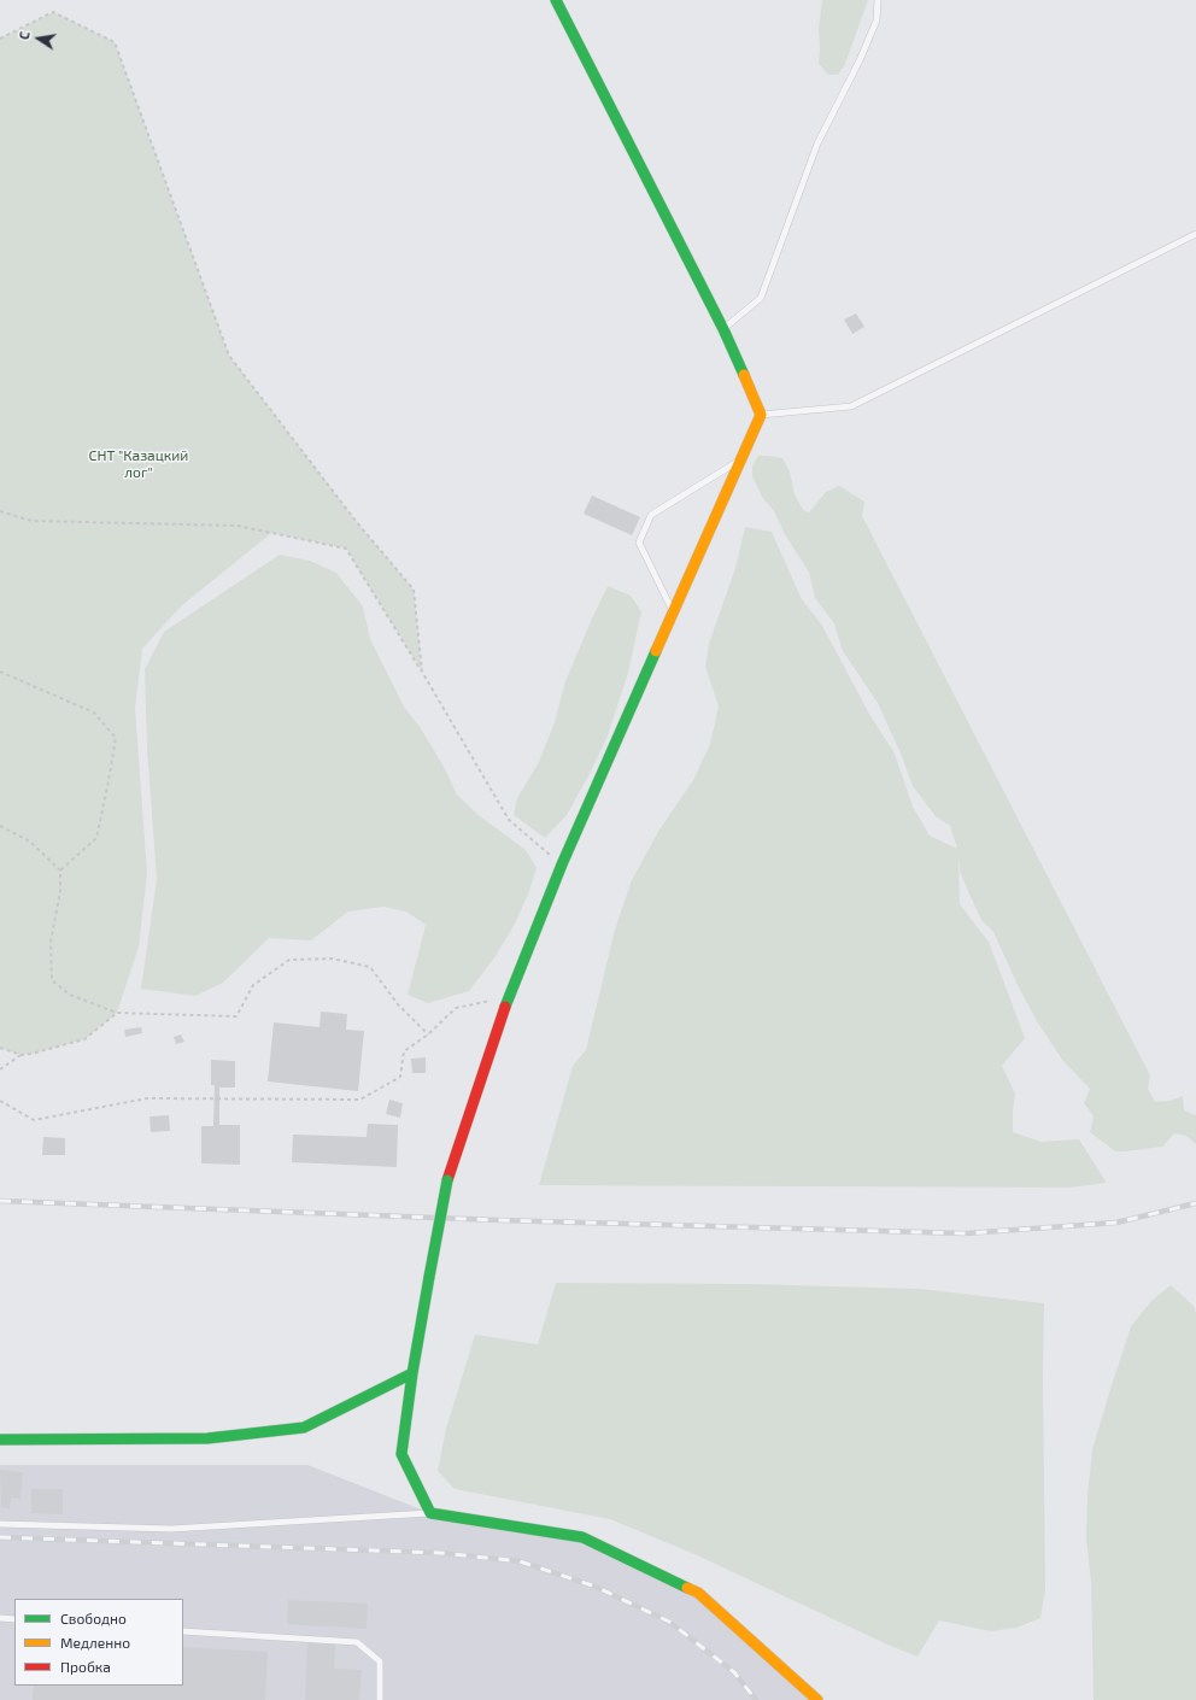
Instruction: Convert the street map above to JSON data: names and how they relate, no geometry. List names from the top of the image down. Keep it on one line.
{"parks":["СНТ \"Казацкий лог\""],"legend":["Свободно","Медленно","Пробка"],"north":"left"}
